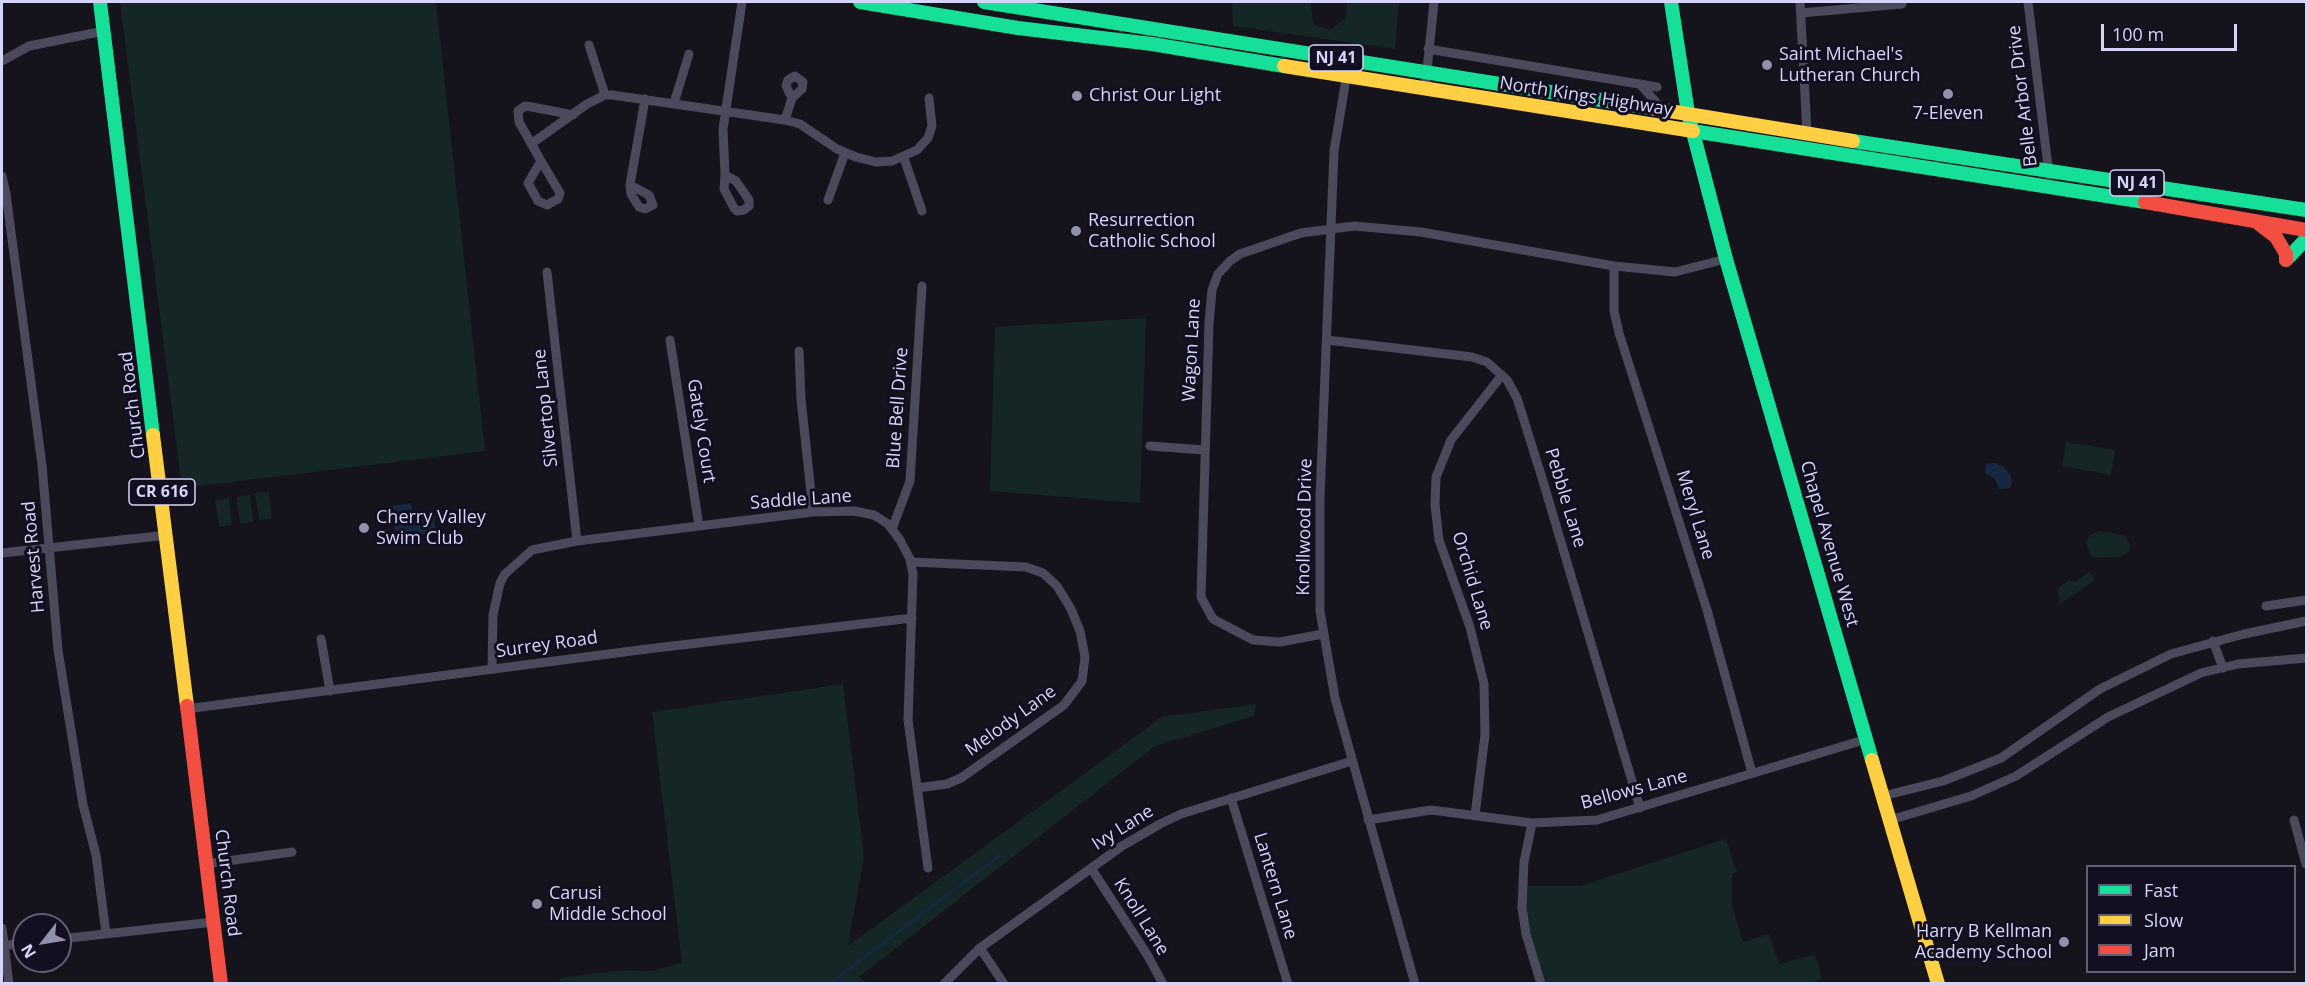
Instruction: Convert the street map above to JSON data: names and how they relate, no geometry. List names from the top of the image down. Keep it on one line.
{"streets":{"main road":["NJ 41","North Kings Highway","Church Road","CR 616","Chapel Avenue West"],"street":["Belle Arbor Drive","Wagon Lane","Silvertop Lane","Blue Bell Drive","Gately Court","Pebble Lane","Saddle Lane","Meryl Lane","Knollwood Drive","Harvest Road","Orchid Lane","Surrey Road","Melody Lane","Bellows Lane","Ivy Lane","Lantern Lane","Knoll Lane"]},"crossings":[["Belle Arbor Drive","North Kings Highway"],["North Kings Highway","Knollwood Drive"],["North Kings Highway","Chapel Avenue West"],["Wagon Lane","Meryl Lane"],["Wagon Lane","Knollwood Drive"],["Wagon Lane","Chapel Avenue West"],["Church Road","Surrey Road"],["Silvertop Lane","Saddle Lane"],["Blue Bell Drive","Saddle Lane"],["Gately Court","Saddle Lane"],["Pebble Lane","Knollwood Drive"],["Pebble Lane","Orchid Lane"],["Pebble Lane","Bellows Lane"],["Saddle Lane","Surrey Road"],["Saddle Lane","Melody Lane"],["Meryl Lane","Bellows Lane"],["Knollwood Drive","Bellows Lane"],["Knollwood Drive","Ivy Lane"],["Chapel Avenue West","Bellows Lane"],["Orchid Lane","Bellows Lane"],["Ivy Lane","Lantern Lane"],["Ivy Lane","Knoll Lane"]],"places":["Saint Michael's Lutheran Church","7-Eleven","Christ Our Light","Resurrection Catholic School","Cherry Valley Swim Club","Carusi Middle School","Harry B Kellman Academy School"],"legend":["Fast","Slow","Jam"],"scale_bar":"100 m","north":"bottom left"}
